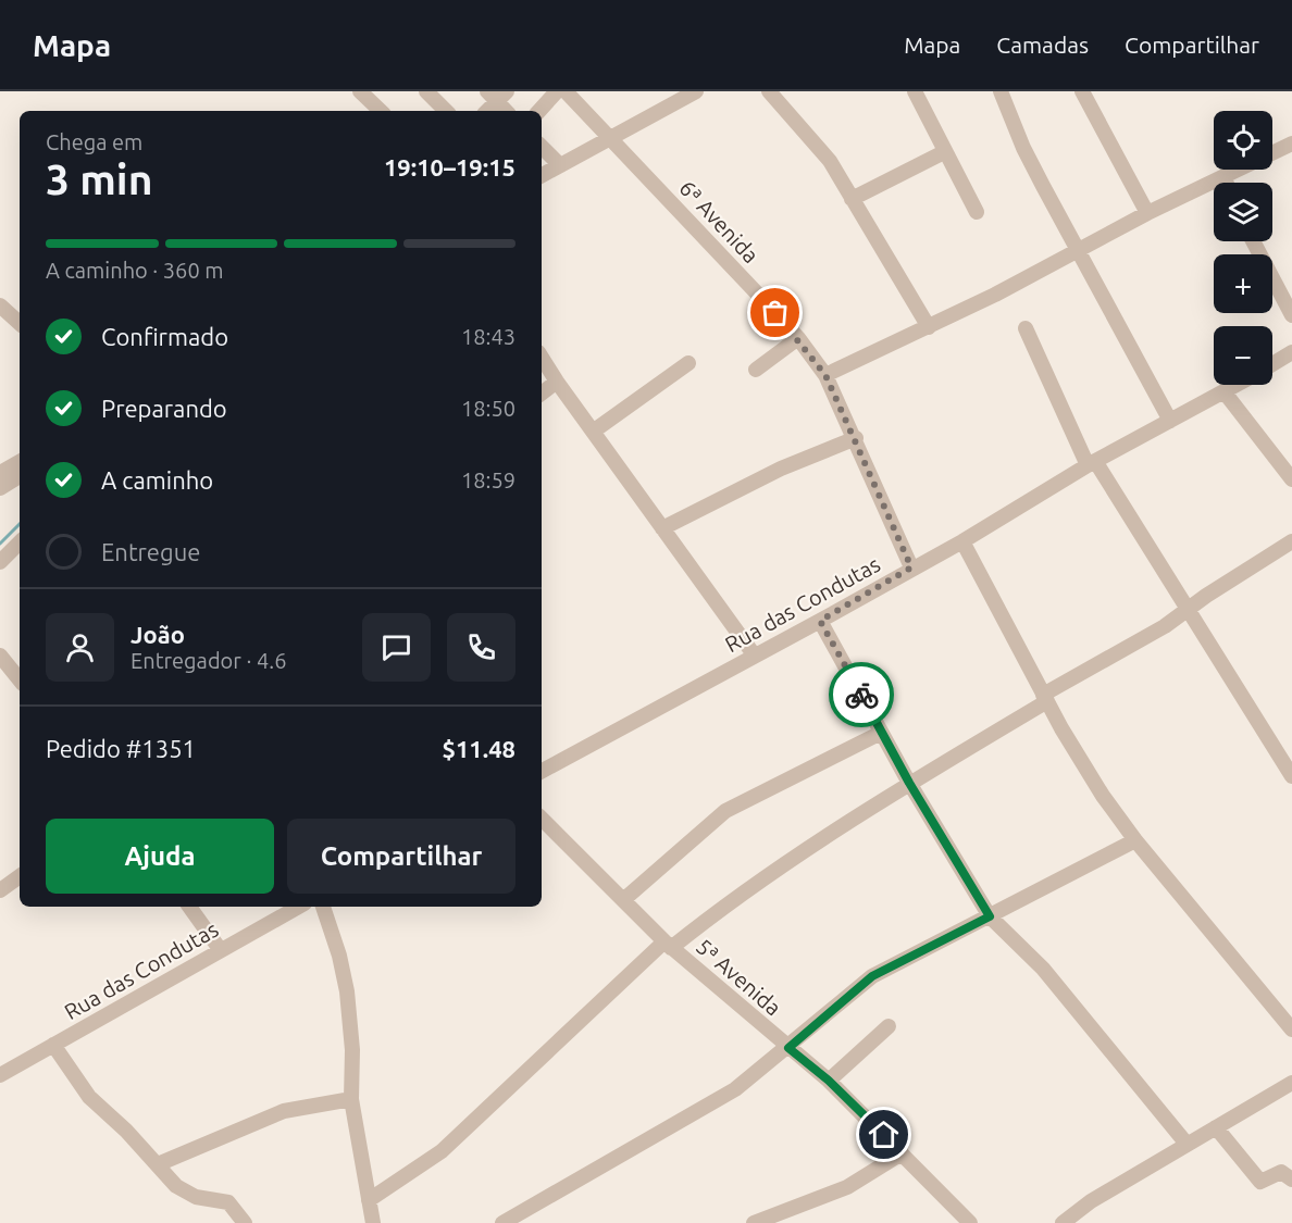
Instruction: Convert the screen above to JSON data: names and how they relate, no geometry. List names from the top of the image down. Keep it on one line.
{"streets":{"street":["6ª Avenida","Rua das Condutas","5ª Avenida"]},"crossings":[["6ª Avenida","Rua das Condutas"]],"page":{"header":"Mapa","nav":["Mapa","Camadas","Compartilhar"],"map_buttons":["+","−"],"heading":["3 min","Chega em","19:10–19:15"],"panel":["João","Entregador · 4.6","Pedido #1351","$11.48"],"bar":"A caminho · 360 m","list":[["Confirmado","18:43"],["Preparando","18:50"],["A caminho","18:59"],"Entregue"],"buttons":["Ajuda","Compartilhar"]}}
